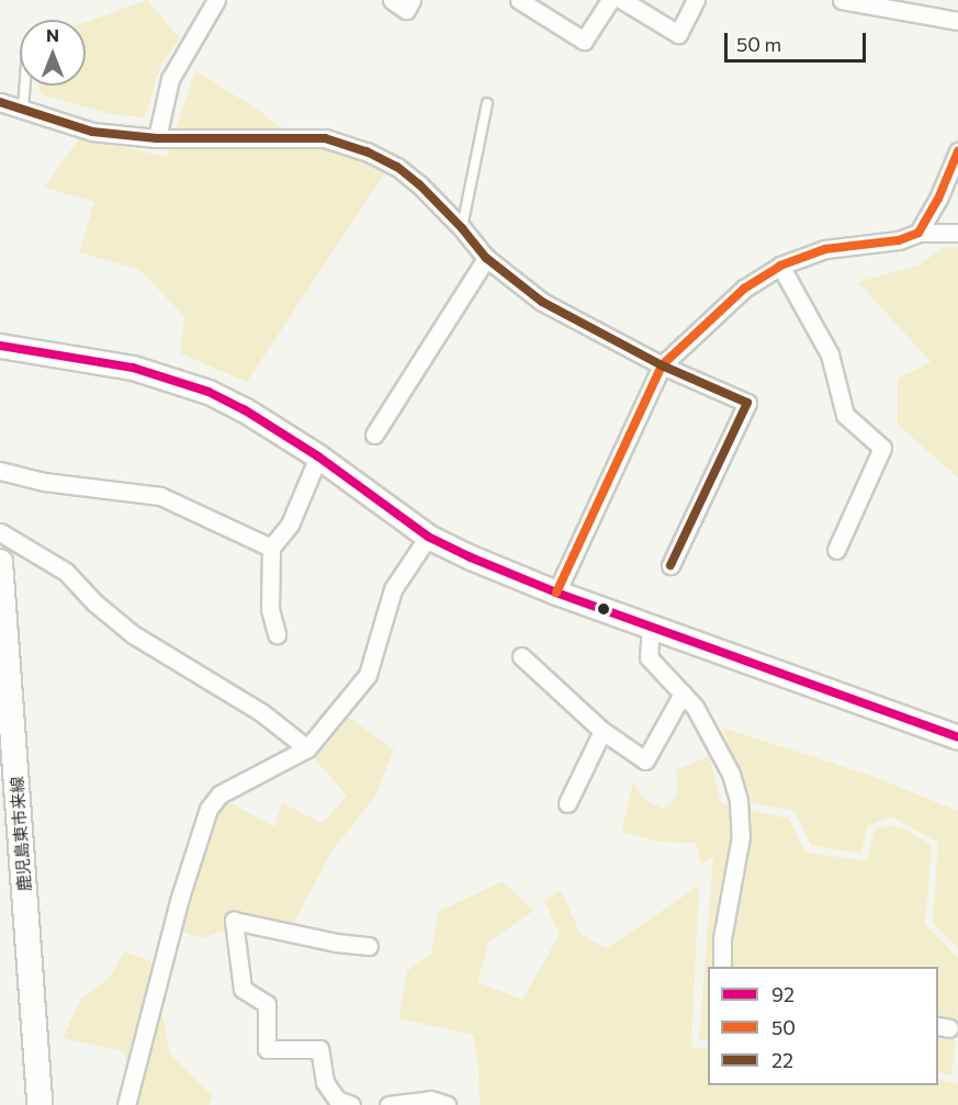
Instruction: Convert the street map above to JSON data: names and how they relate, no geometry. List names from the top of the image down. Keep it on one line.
{"streets":{"main road":["鹿児島東市来線"]},"lines":["transit line 22","transit line 50","transit line 92"],"legend":["92","50","22"],"scale_bar":"50 m","north":"top"}
